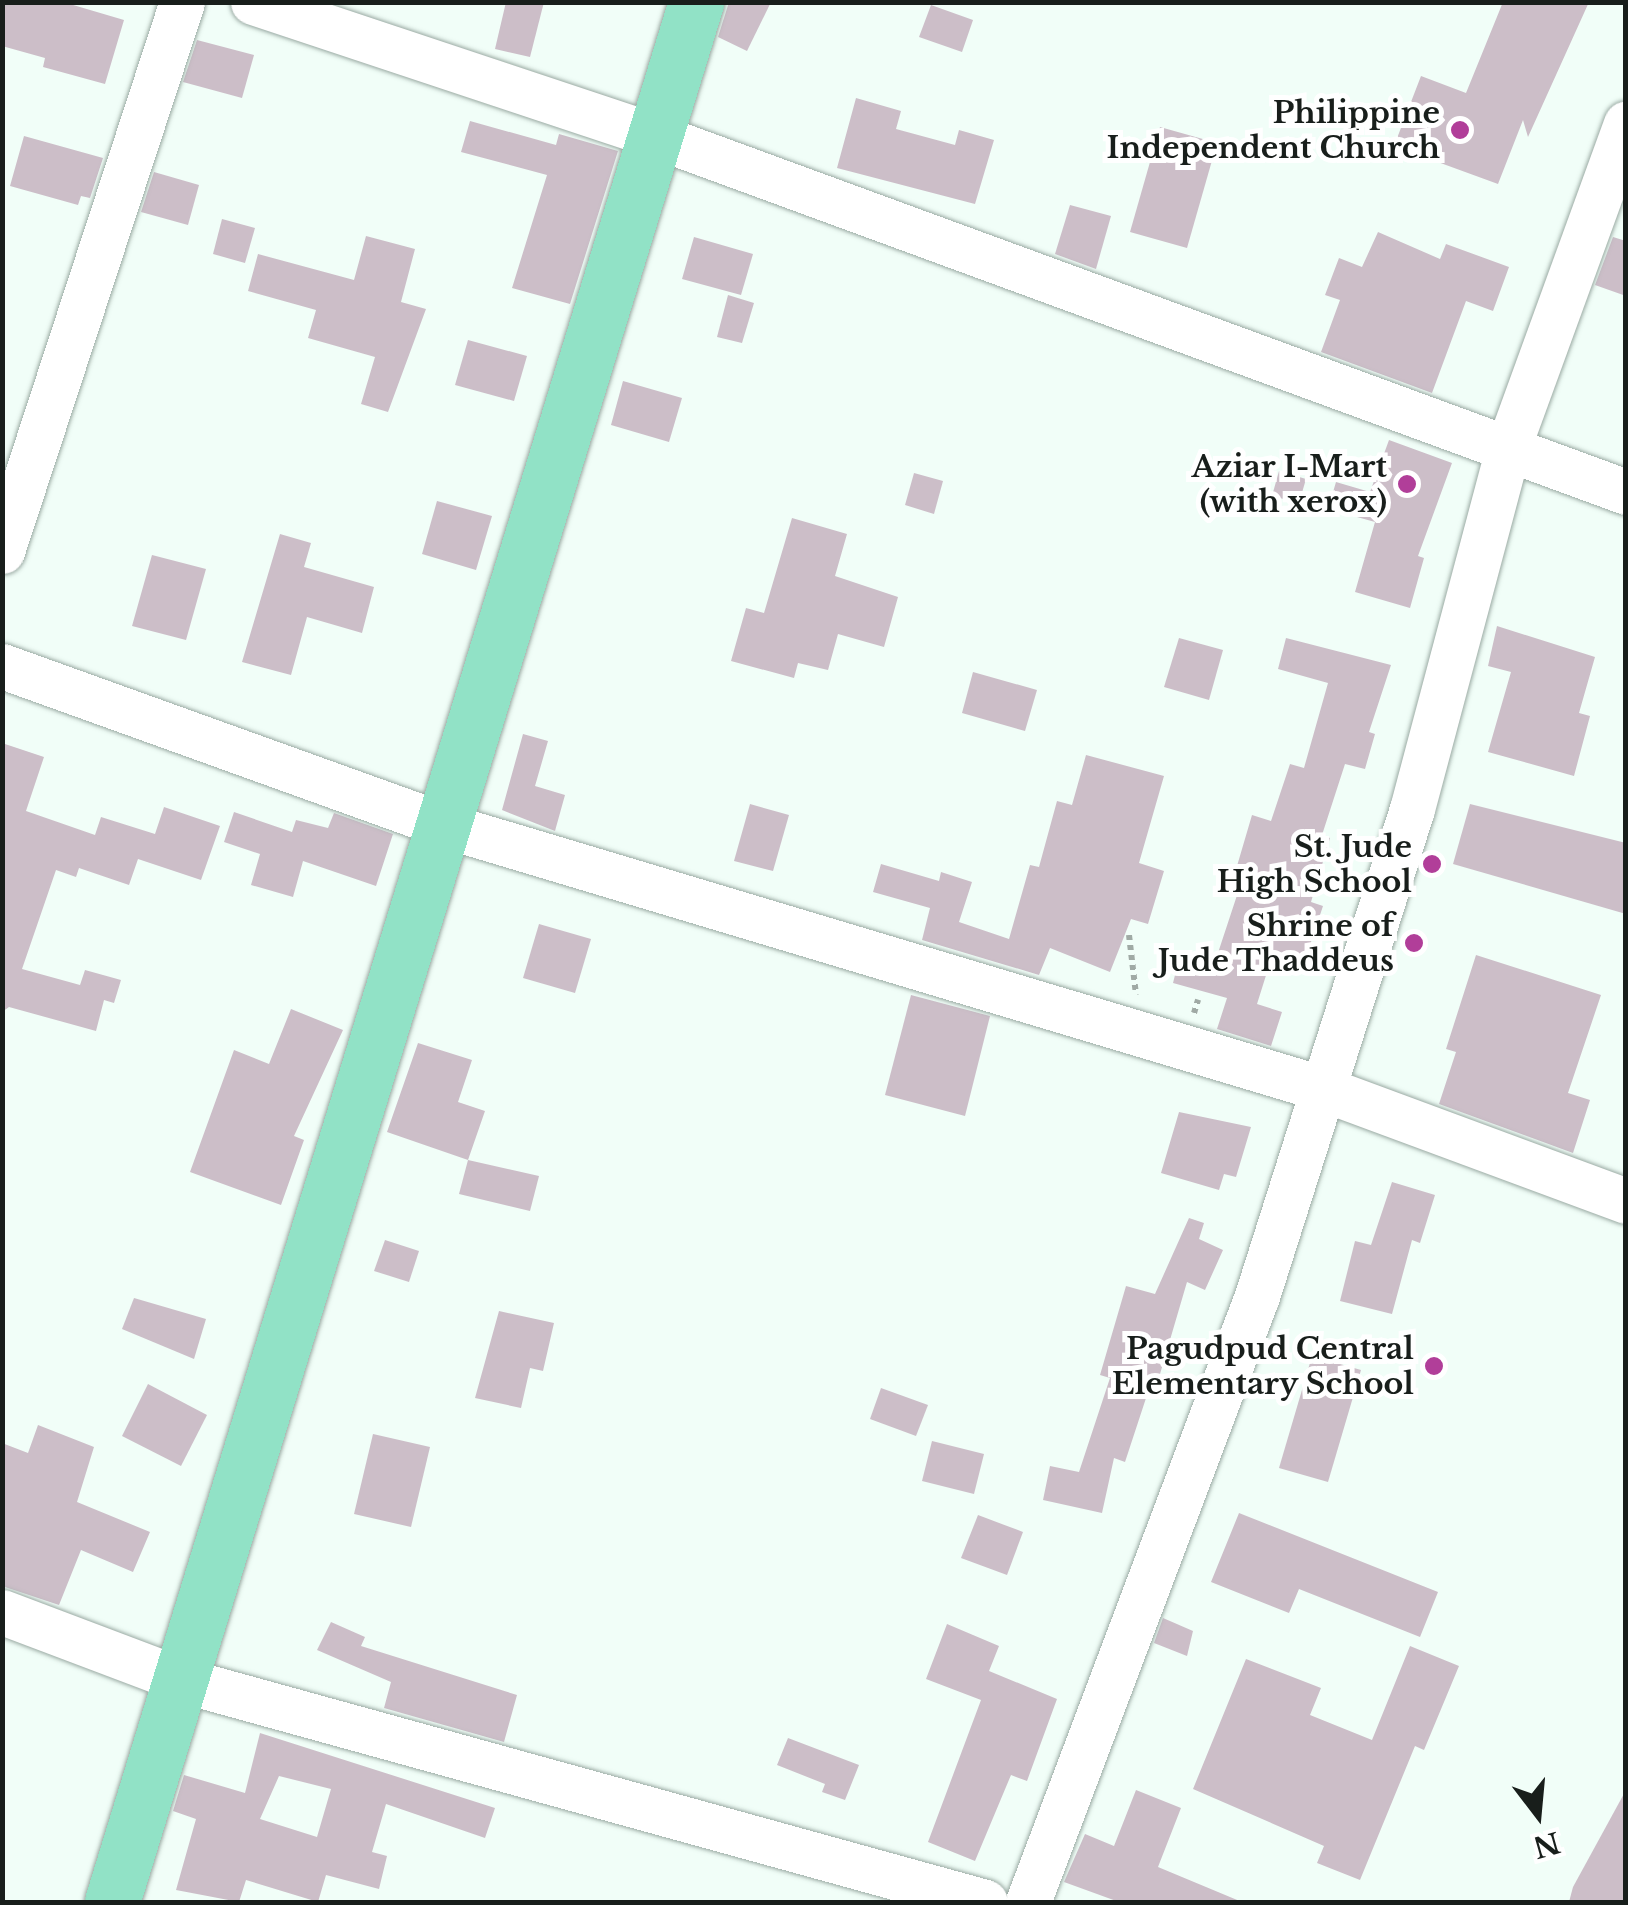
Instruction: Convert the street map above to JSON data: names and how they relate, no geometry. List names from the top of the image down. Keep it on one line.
{"places":["Philippine Independent Church","Aziar I-Mart (with xerox)","St. Jude High School","Shrine of Jude Thaddeus","Pagudpud Central Elementary School"],"north":"bottom"}
